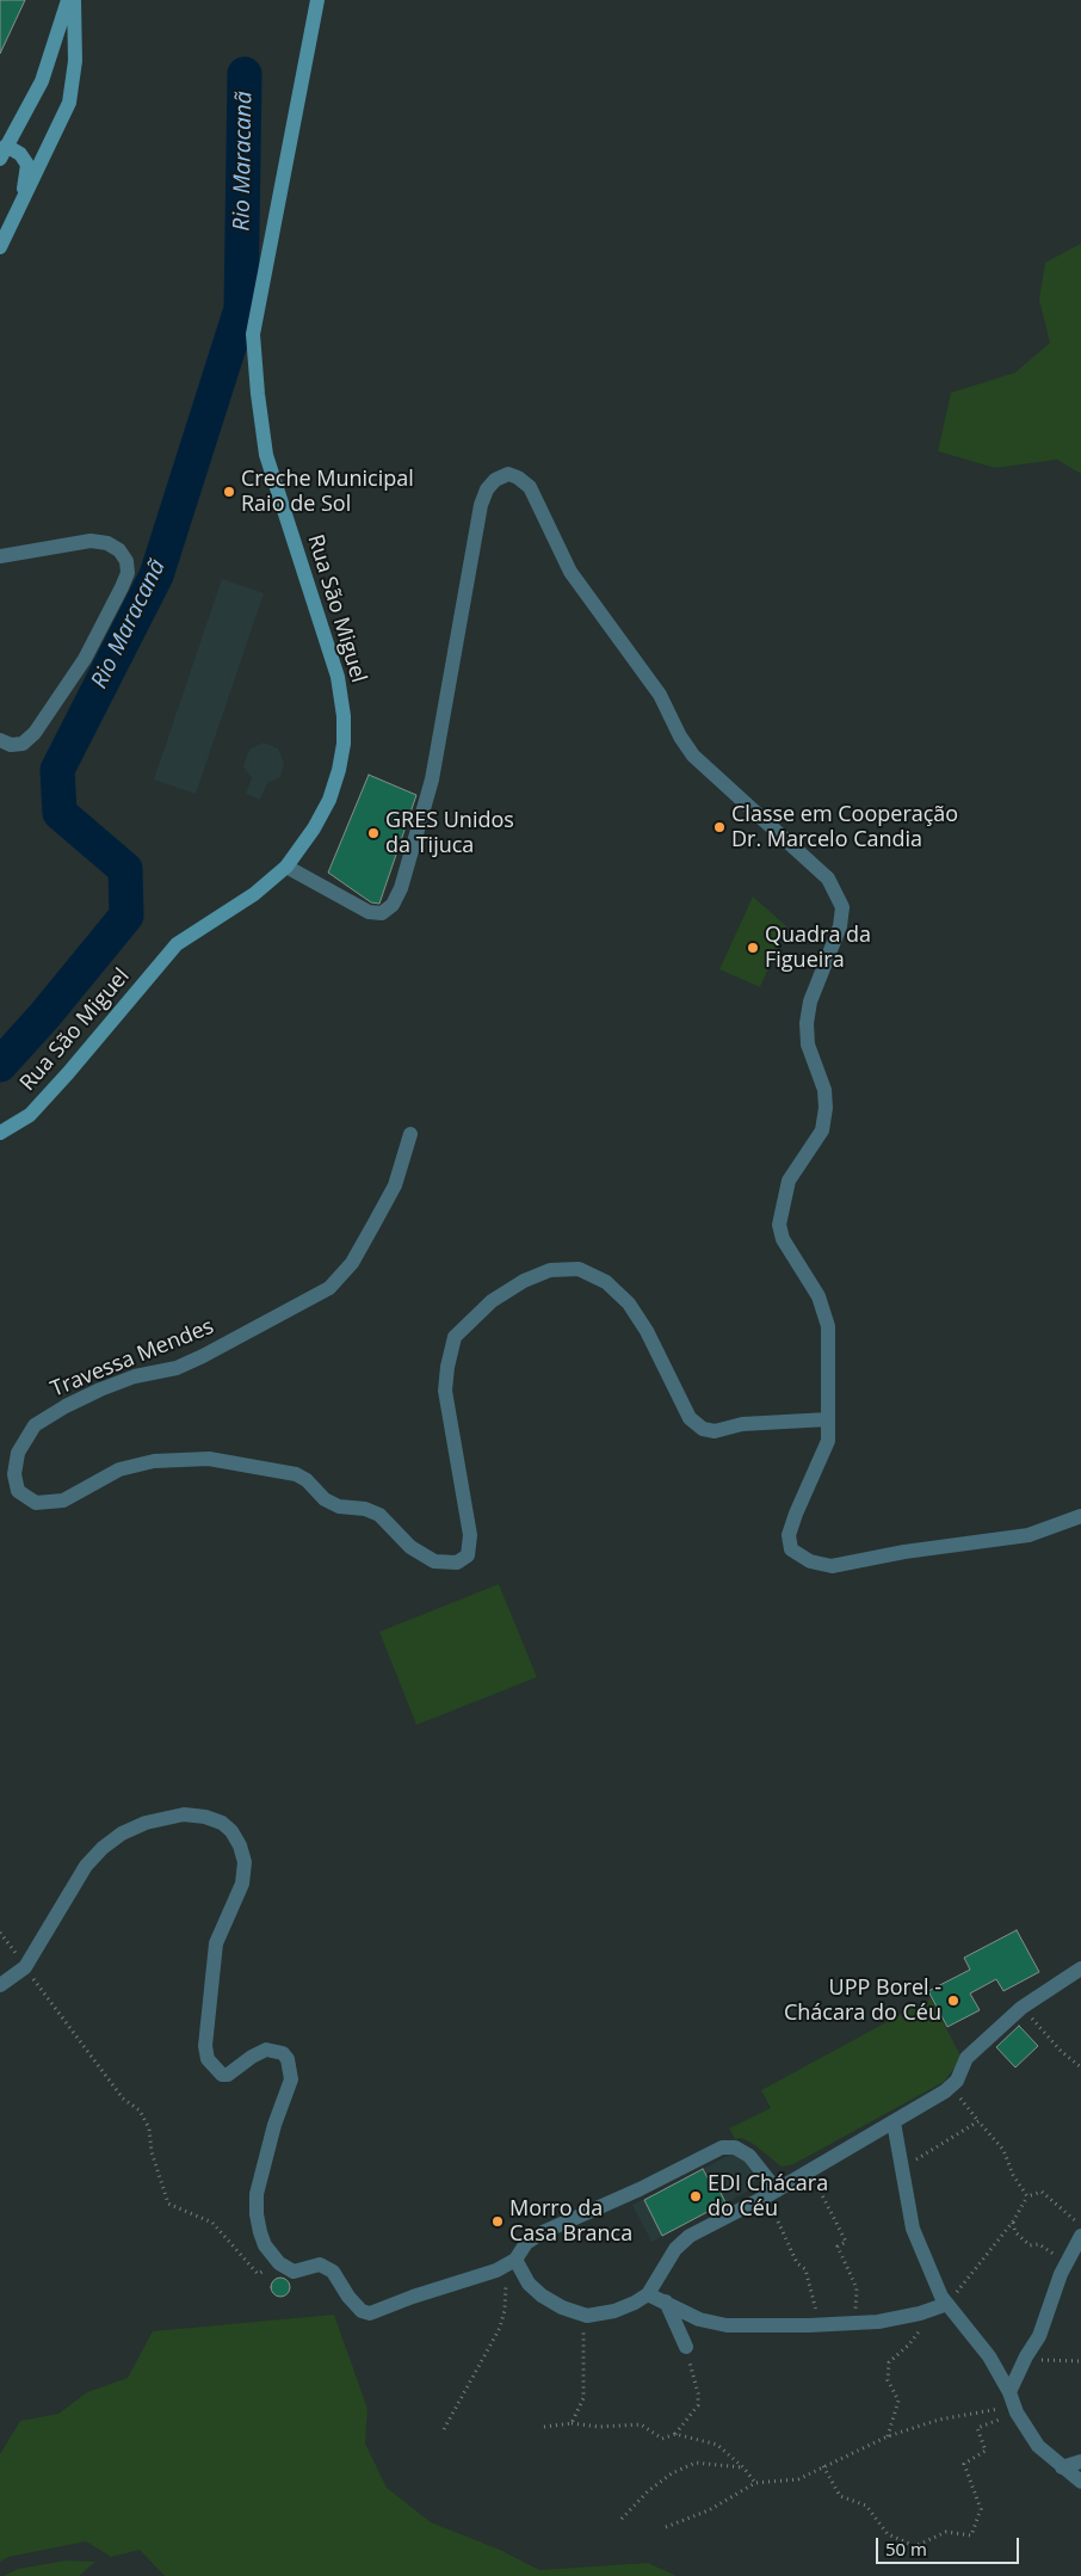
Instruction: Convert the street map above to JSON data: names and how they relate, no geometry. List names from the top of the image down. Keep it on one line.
{"streets":{"street":["Rua São Miguel","Travessa Mendes"]},"water":["Rio Maracanã"],"places":["Creche Municipal Raio de Sol","Classe em Cooperação Dr. Marcelo Candia","GRES Unidos da Tijuca","Quadra da Figueira","UPP Borel - Chácara do Céu","EDI Chácara do Céu","Morro da Casa Branca"],"scale_bar":"50 m"}
